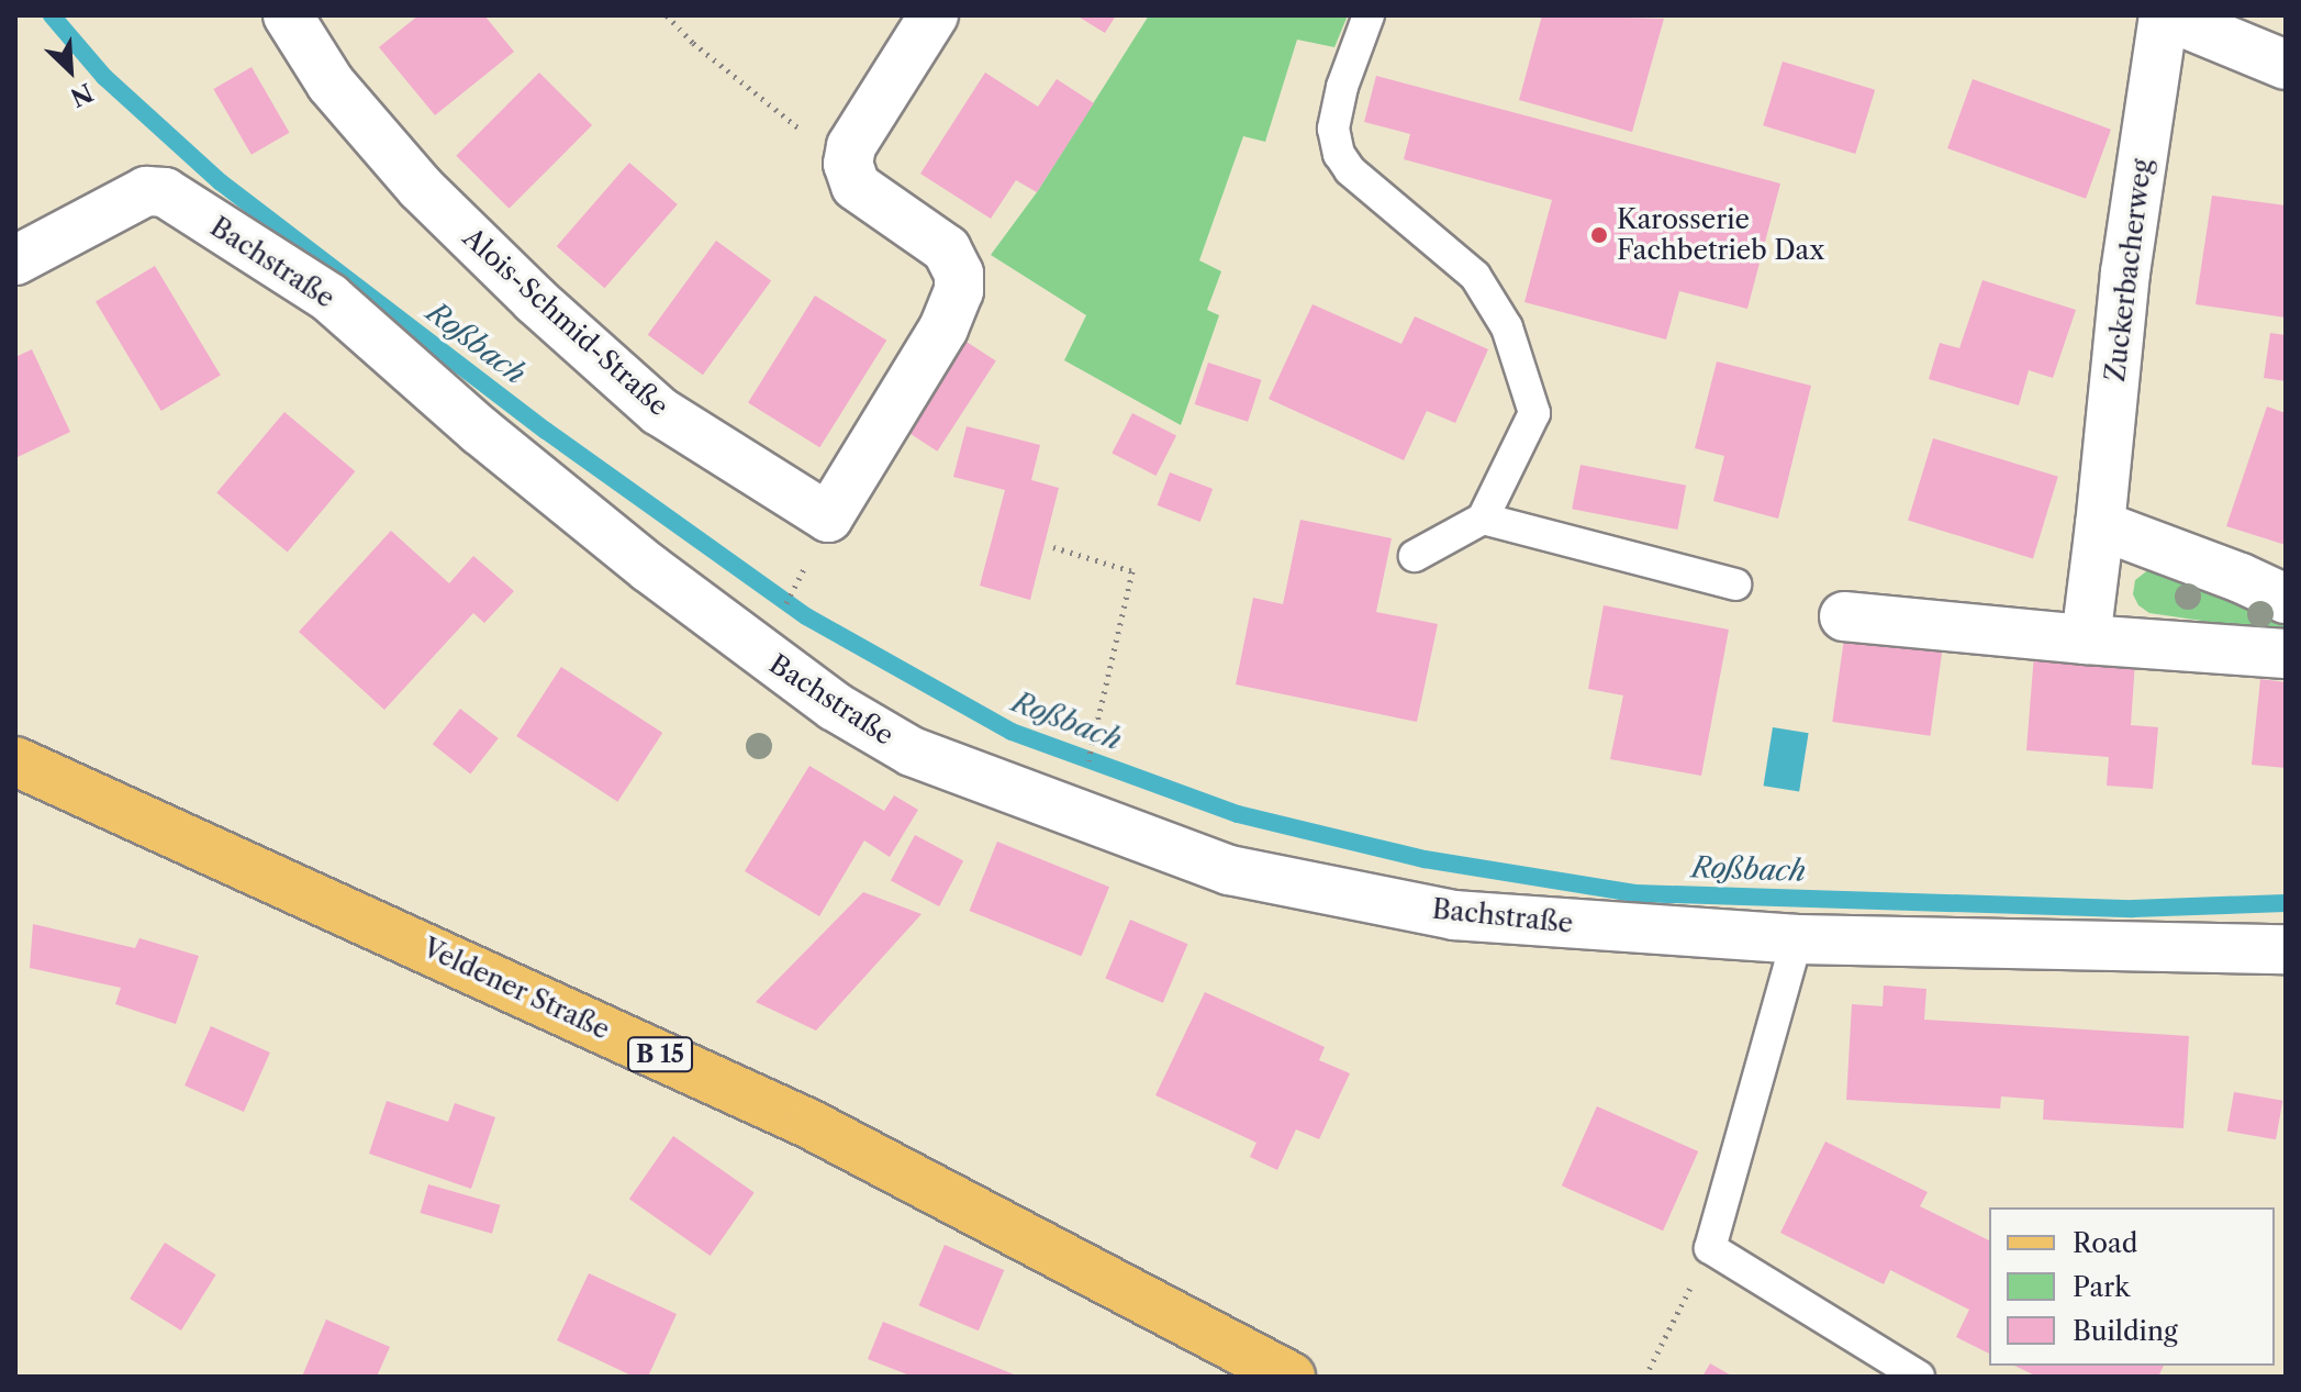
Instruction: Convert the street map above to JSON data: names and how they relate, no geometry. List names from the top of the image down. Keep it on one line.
{"streets":{"main road":["Veldener Straße","B 15"],"street":["Bachstraße","Zuckerbacherweg","Alois-Schmid-Straße"]},"water":["Roßbach"],"places":["Karosserie Fachbetrieb Dax"],"legend":["Road","Park","Building"],"north":"bottom right"}
